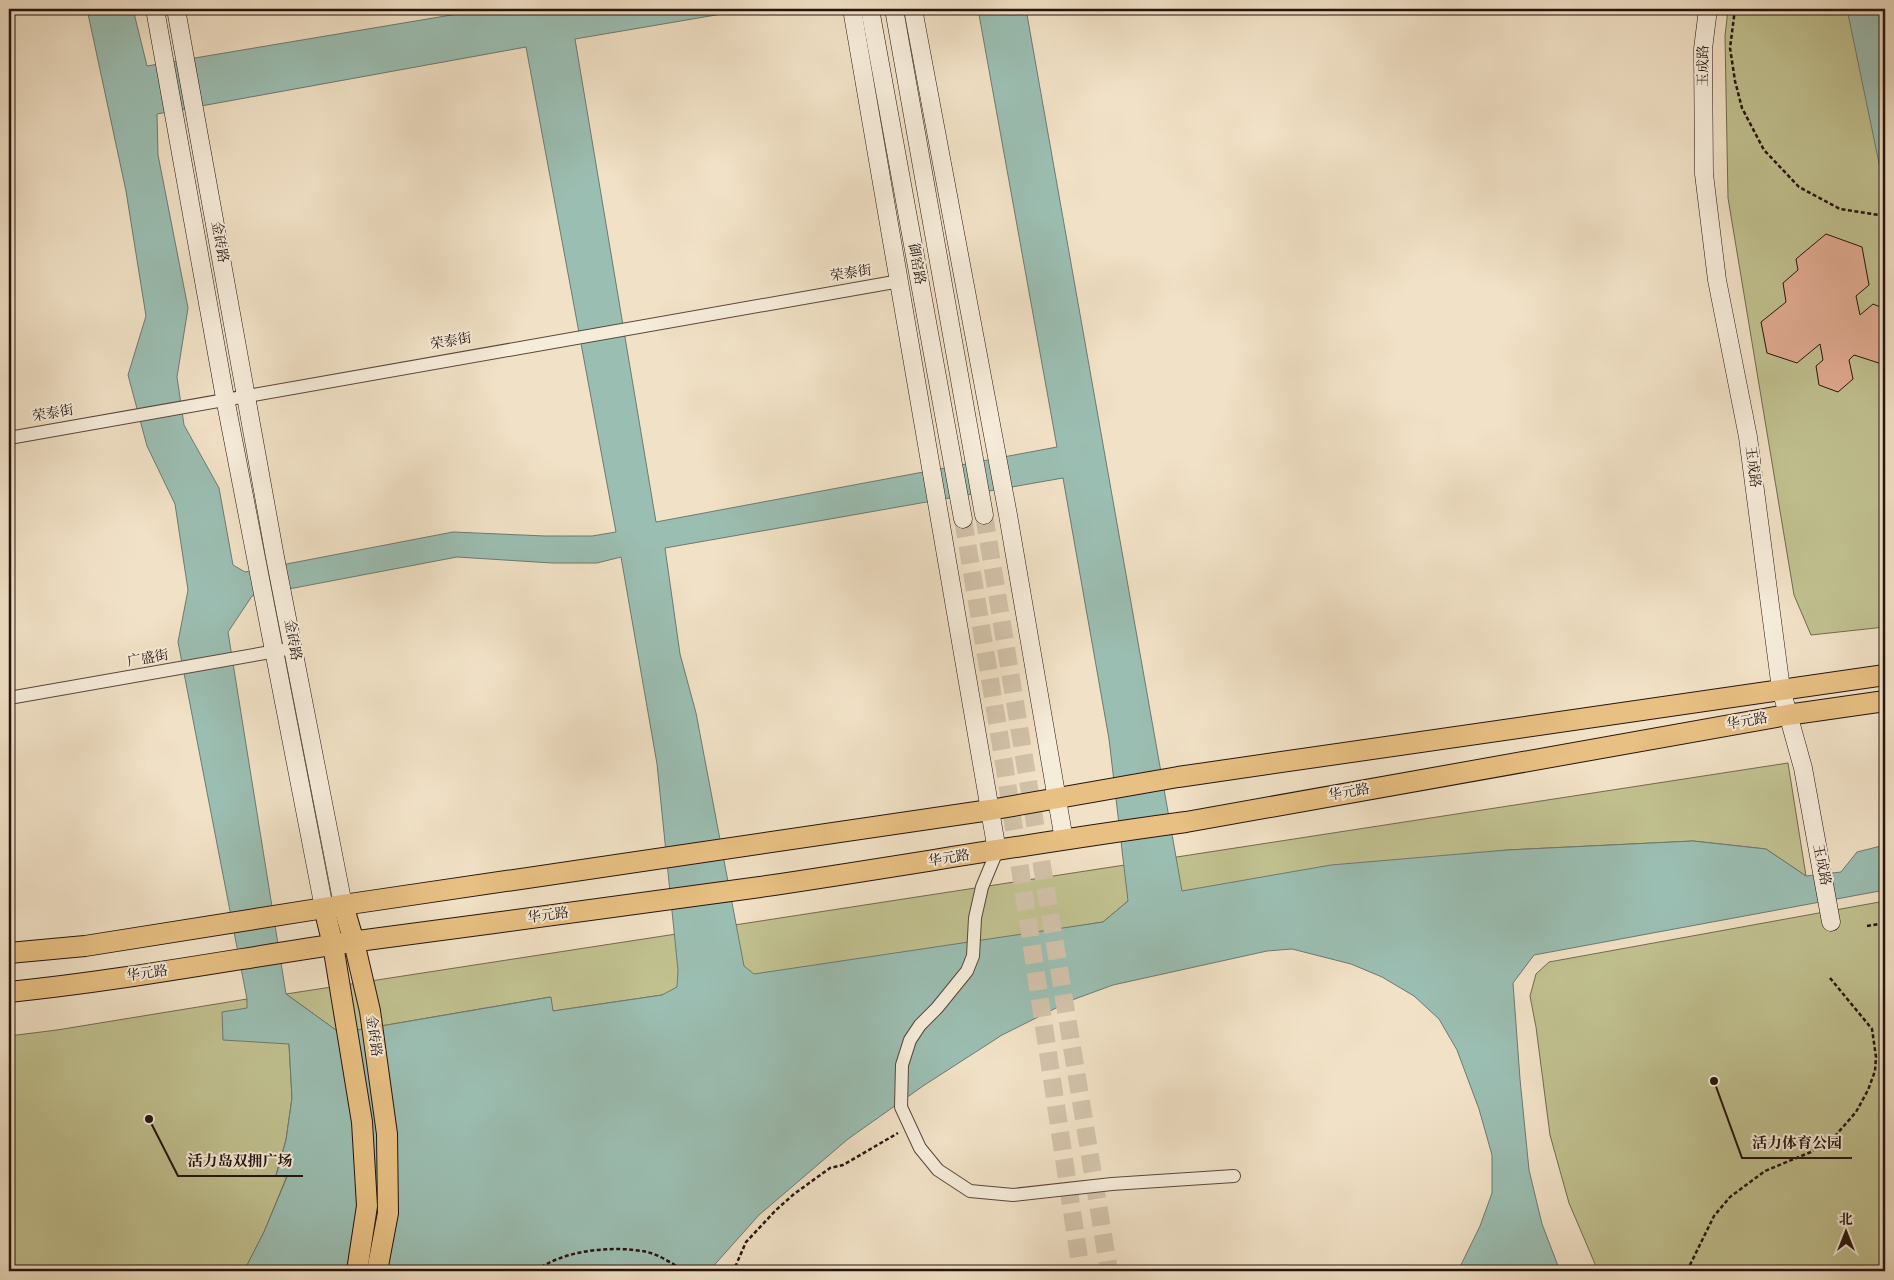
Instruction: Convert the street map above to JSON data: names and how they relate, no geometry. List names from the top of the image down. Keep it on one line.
{"streets":{"main road":["金砖路","华元路"],"street":["玉成路","御窑路","荣泰街","广盛街"]},"crossings":[["玉成路","华元路"],["金砖路","荣泰街"],["金砖路","广盛街"],["金砖路","华元路"]],"places":["活力体育公园","活力岛双拥广场"],"north":"top"}
